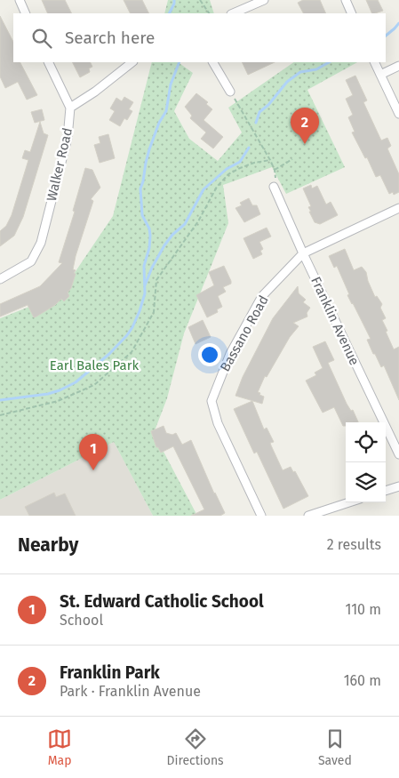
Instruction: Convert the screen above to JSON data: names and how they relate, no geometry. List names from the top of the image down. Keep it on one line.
{"streets":{"street":["Walker Road","Franklin Avenue","Bassano Road"]},"crossings":[["Franklin Avenue","Bassano Road"]],"parks":["Earl Bales Park"],"page":{"search":"Search here","pins":["2","1"],"heading":["Nearby","2 results"],"list":[{"mark":"1","name":"St. Edward Catholic School","note":"School","value":"110 m"},{"mark":"2","name":"Franklin Park","note":"Park · Franklin Avenue","value":"160 m"}],"nav":["Map","Directions","Saved"]}}
